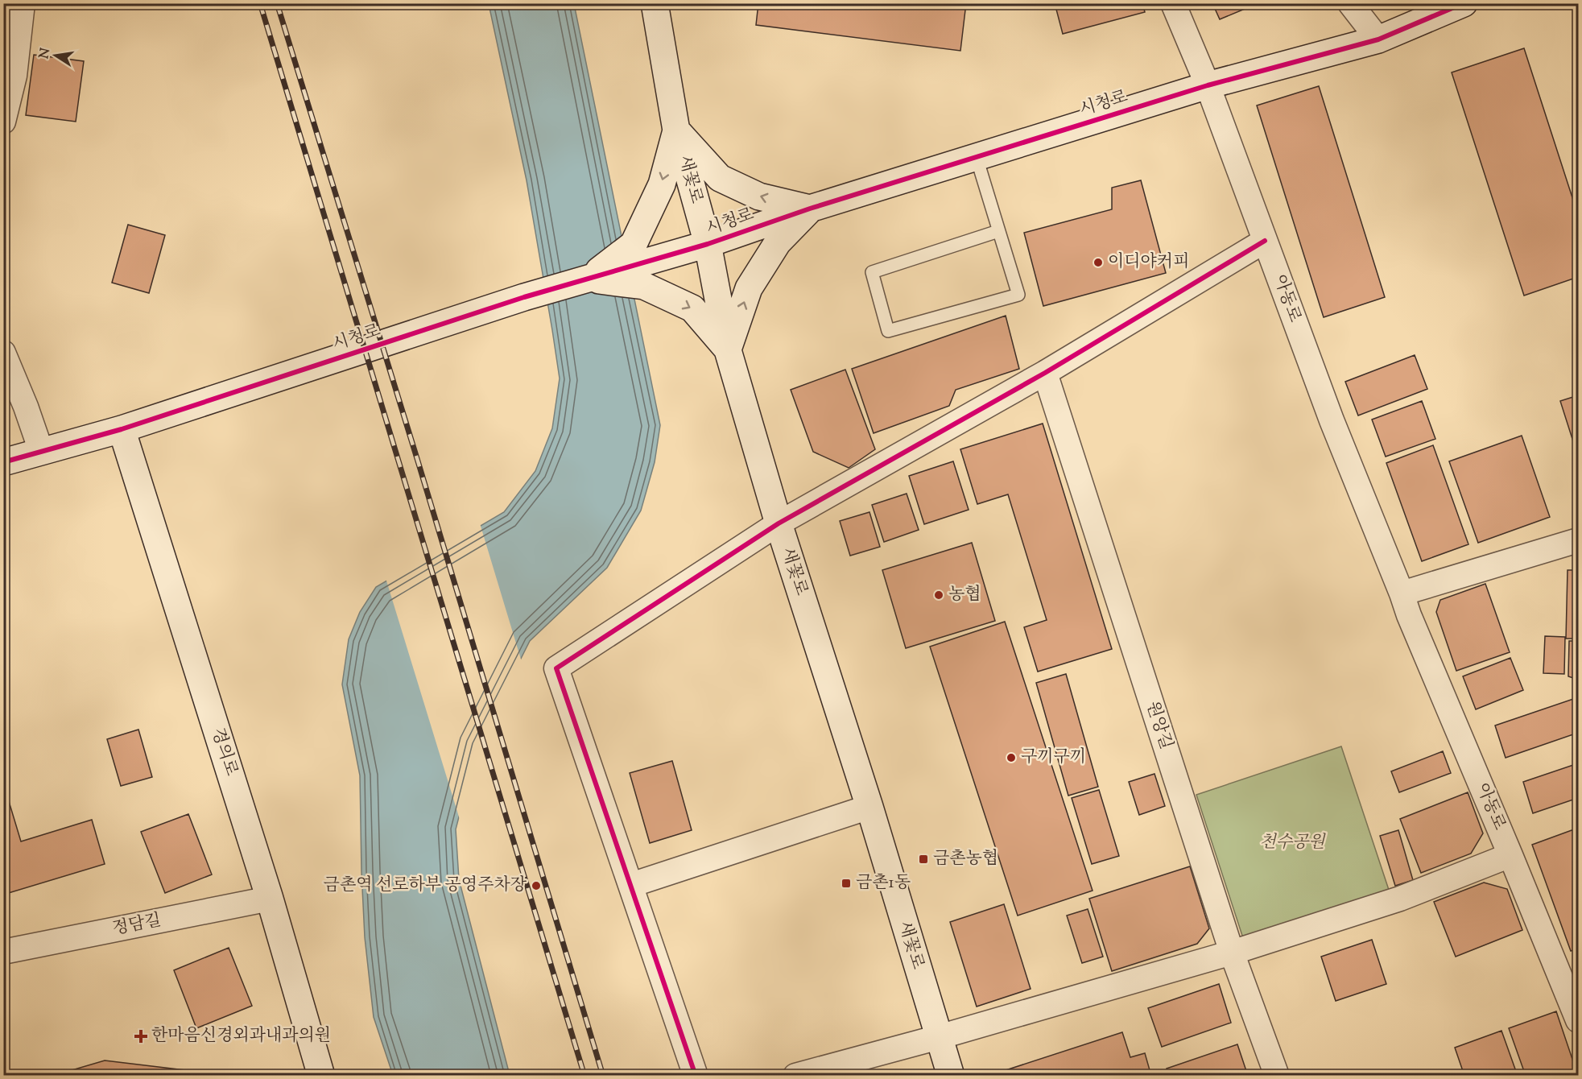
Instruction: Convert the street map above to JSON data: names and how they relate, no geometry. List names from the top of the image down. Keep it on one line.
{"streets":{"street":["시청로","새꽃로","아동로","원앙길","경의로","정담길"]},"crossings":[["시청로","새꽃로"],["시청로","아동로"],["시청로","경의로"],["경의로","정담길"]],"parks":["천수공원"],"places":{"other":["이디야커피","농협","구끼구끼","금촌역 선로하부 공영주차장"],"transit":["금촌농협","금촌1동"],"health":["한마음신경외과내과의원"]},"north":"left"}
